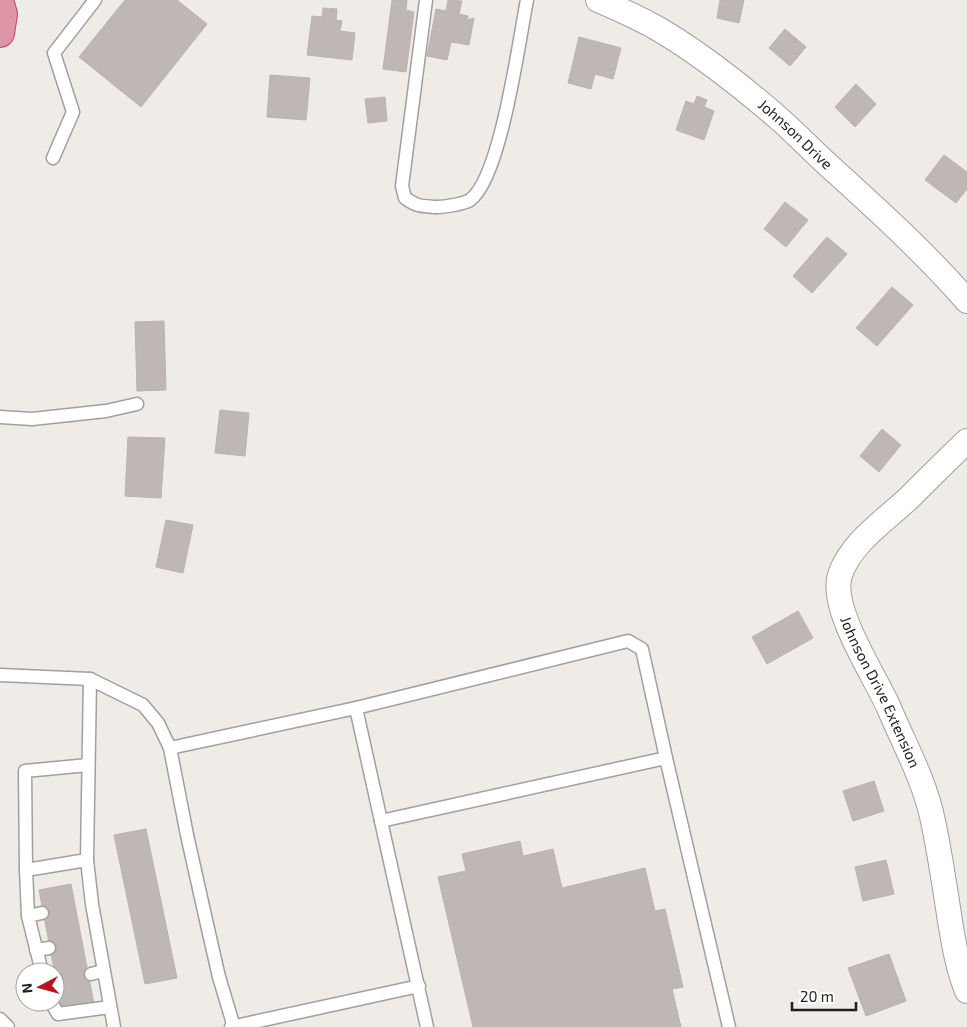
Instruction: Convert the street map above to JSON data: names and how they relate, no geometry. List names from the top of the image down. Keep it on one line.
{"streets":{"street":["Johnson Drive","Johnson Drive Extension"]},"scale_bar":"20 m","north":"left"}
